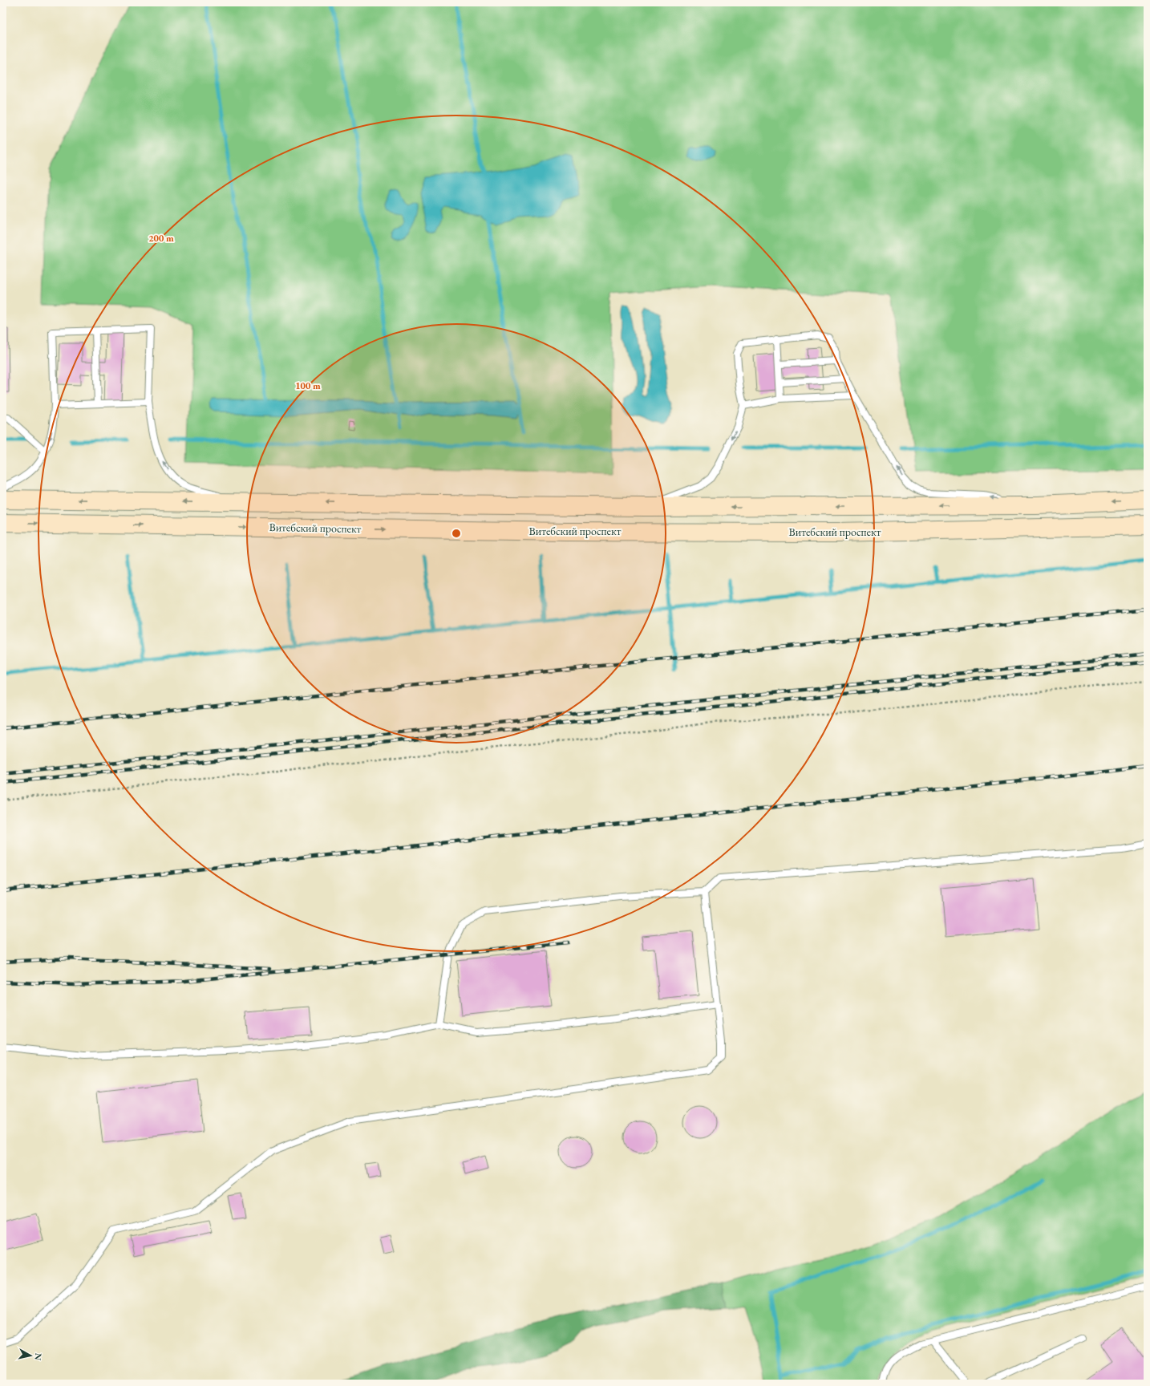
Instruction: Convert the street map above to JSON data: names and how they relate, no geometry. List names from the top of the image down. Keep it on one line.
{"streets":{"main road":["Витебский проспект"]},"north":"right","rings":["200 m","100 m"]}
